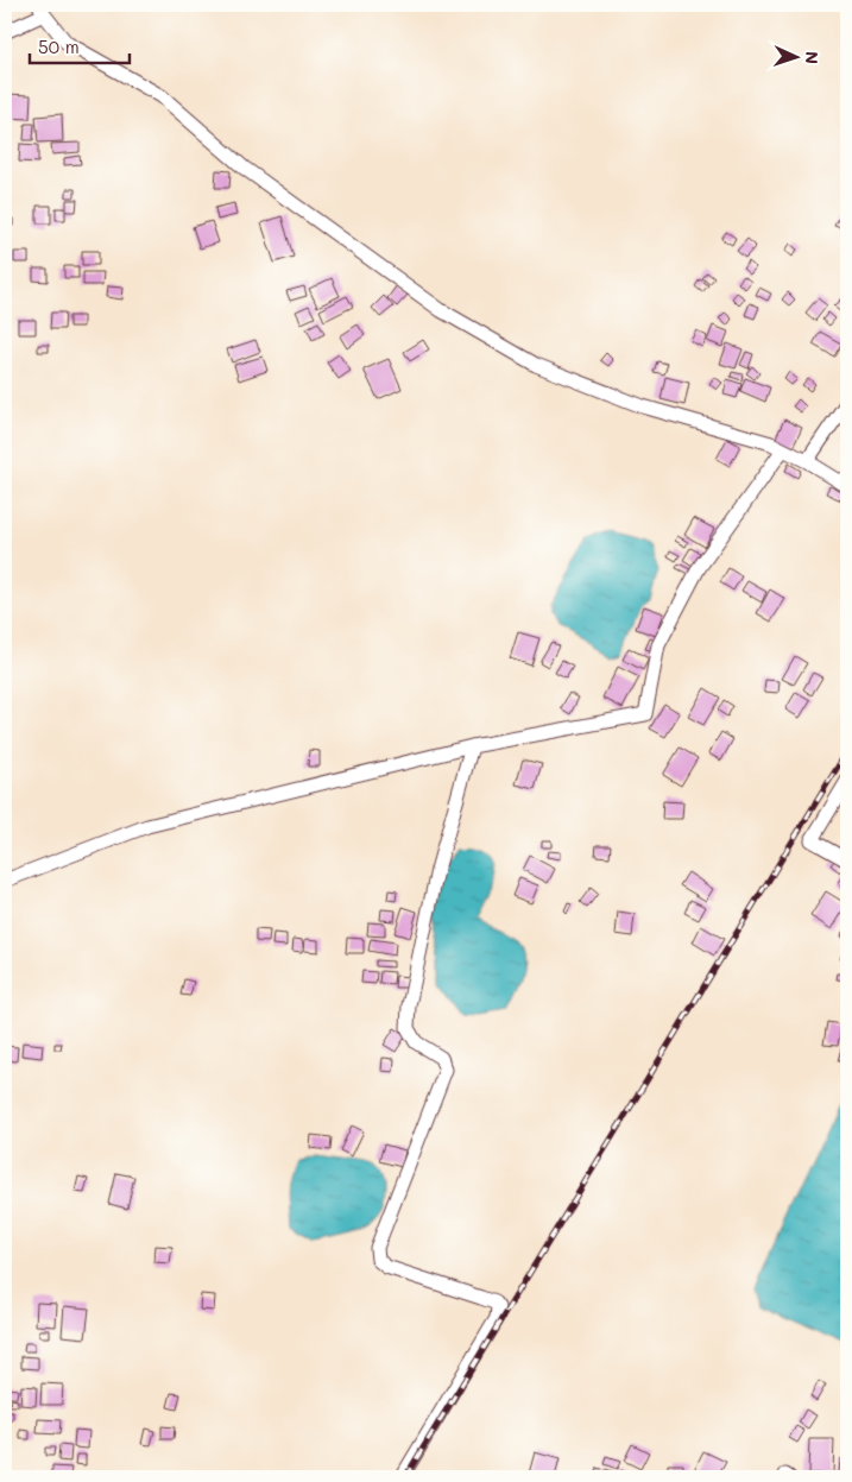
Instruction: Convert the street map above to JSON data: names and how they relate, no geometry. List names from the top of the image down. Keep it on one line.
{"scale_bar":"50 m","north":"right"}
